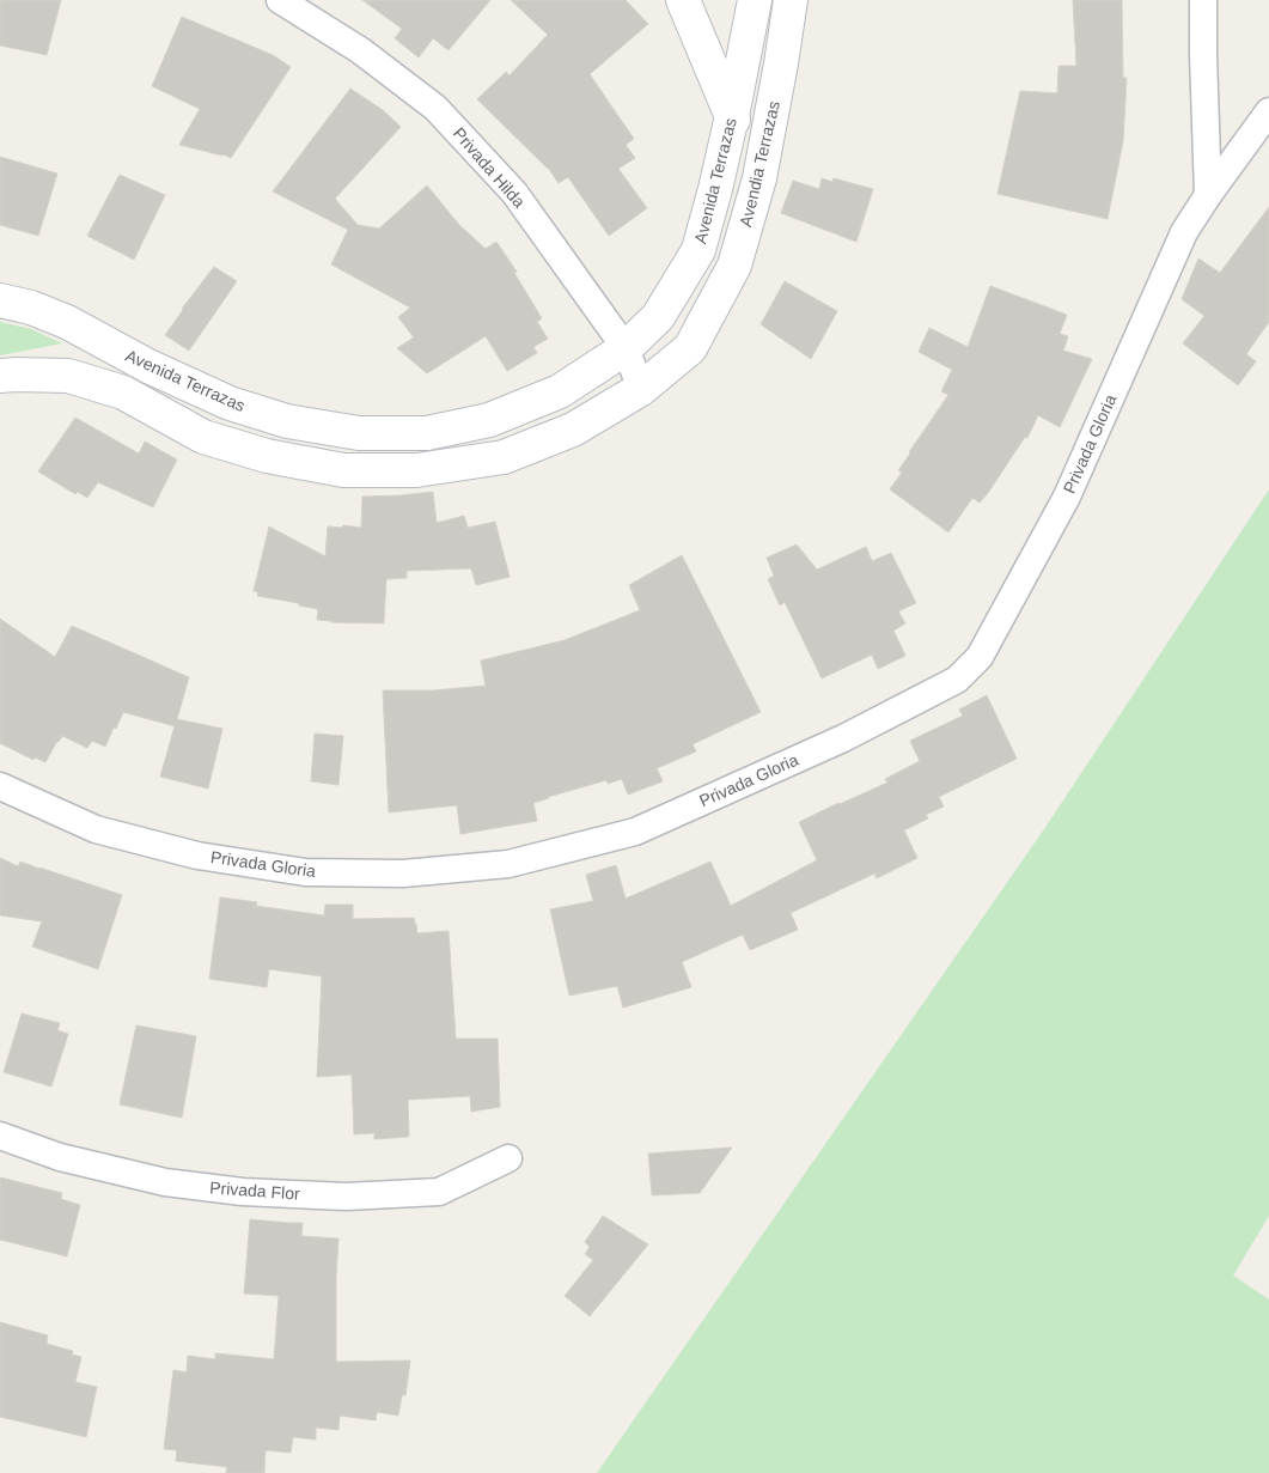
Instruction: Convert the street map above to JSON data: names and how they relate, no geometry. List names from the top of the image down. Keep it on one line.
{"streets":{"street":["Avendia Terrazas","Privada Hilda","Avenida Terrazas","Privada Gloria","Privada Flor"]},"crossings":[["Avendia Terrazas","Privada Hilda"],["Privada Hilda","Avenida Terrazas"]]}
